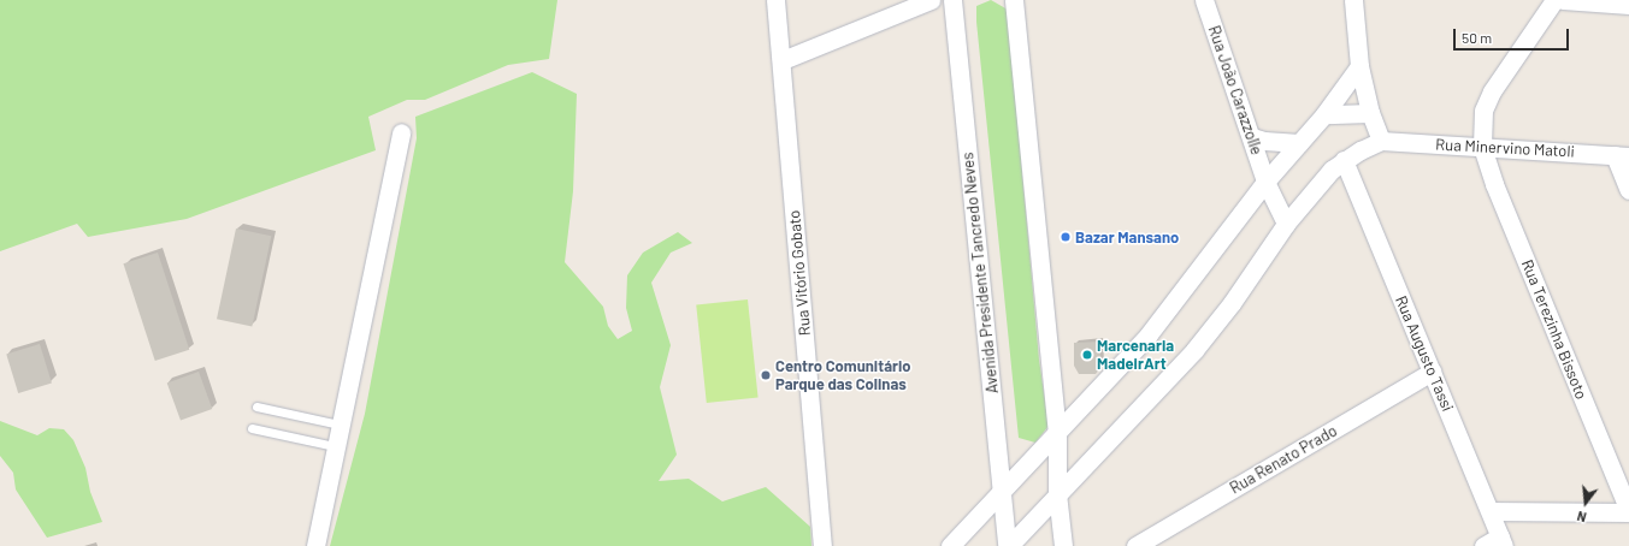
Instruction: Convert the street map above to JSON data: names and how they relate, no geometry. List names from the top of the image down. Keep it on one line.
{"streets":{"street":["Rua João Carazzolle","Rua Minervino Matoli","Rua Vitório Gobato","Avenida Presidente Tancredo Neves","Rua Terezinha Bissoto","Rua Augusto Tassi","Rua Renato Prado"]},"crossings":[["Rua Minervino Matoli","Rua Terezinha Bissoto"],["Rua Augusto Tassi","Rua Renato Prado"]],"places":["Bazar Mansano","Marcenaria MadeirArt","Centro Comunitário Parque das Colinas"],"scale_bar":"50 m","north":"bottom"}
